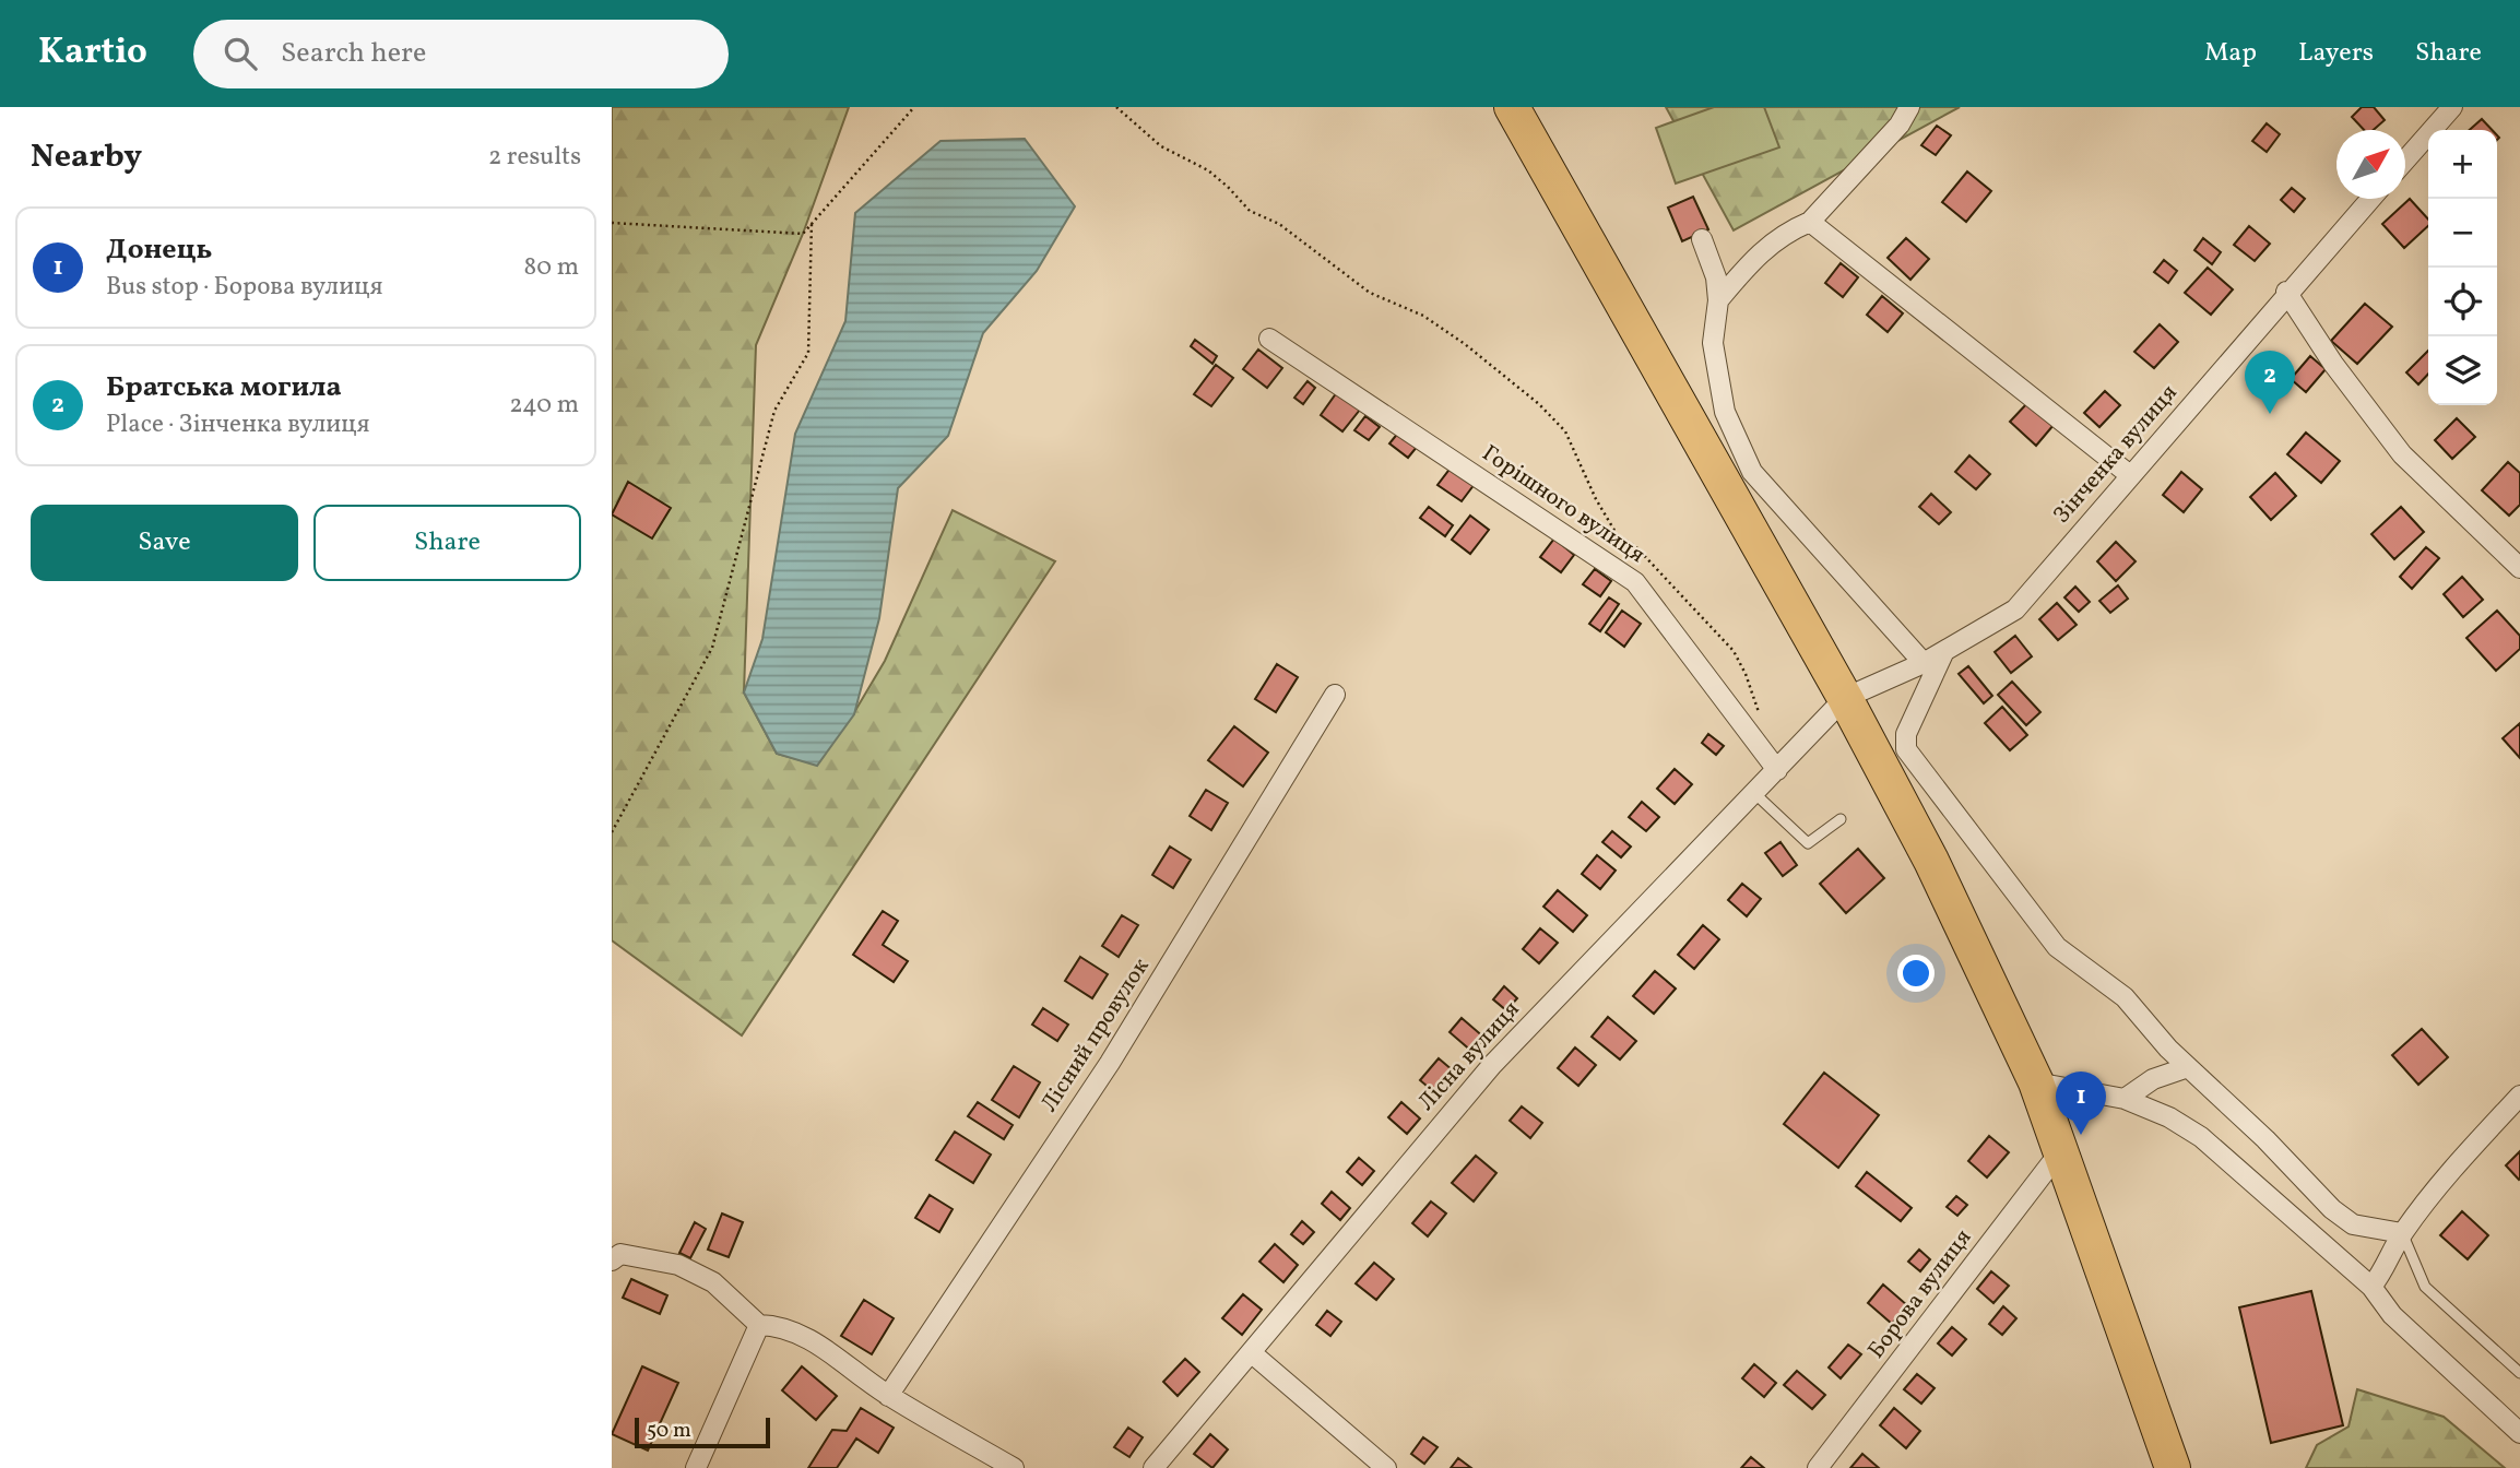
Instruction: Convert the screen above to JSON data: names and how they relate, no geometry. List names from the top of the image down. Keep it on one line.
{"streets":{"street":["Зінченка вулиця","Горішного вулиця","Лісний провулок","Лісна вулиця","Борова вулиця"]},"crossings":[["Зінченка вулиця","Лісна вулиця"],["Горішного вулиця","Лісна вулиця"]],"scale_bar":"50 m","north":"top right","page":{"header":"Kartio","search":"Search here","nav":["Map","Layers","Share"],"heading":["Nearby","2 results"],"map_buttons":["+","−"],"list":[{"mark":"1","name":"Донець","note":"Bus stop · Борова вулиця","value":"80 m"},{"mark":"2","name":"Братська могила","note":"Place · Зінченка вулиця","value":"240 m"}],"pins":["2","1"],"buttons":["Save","Share"],"scale":"50 m"}}
